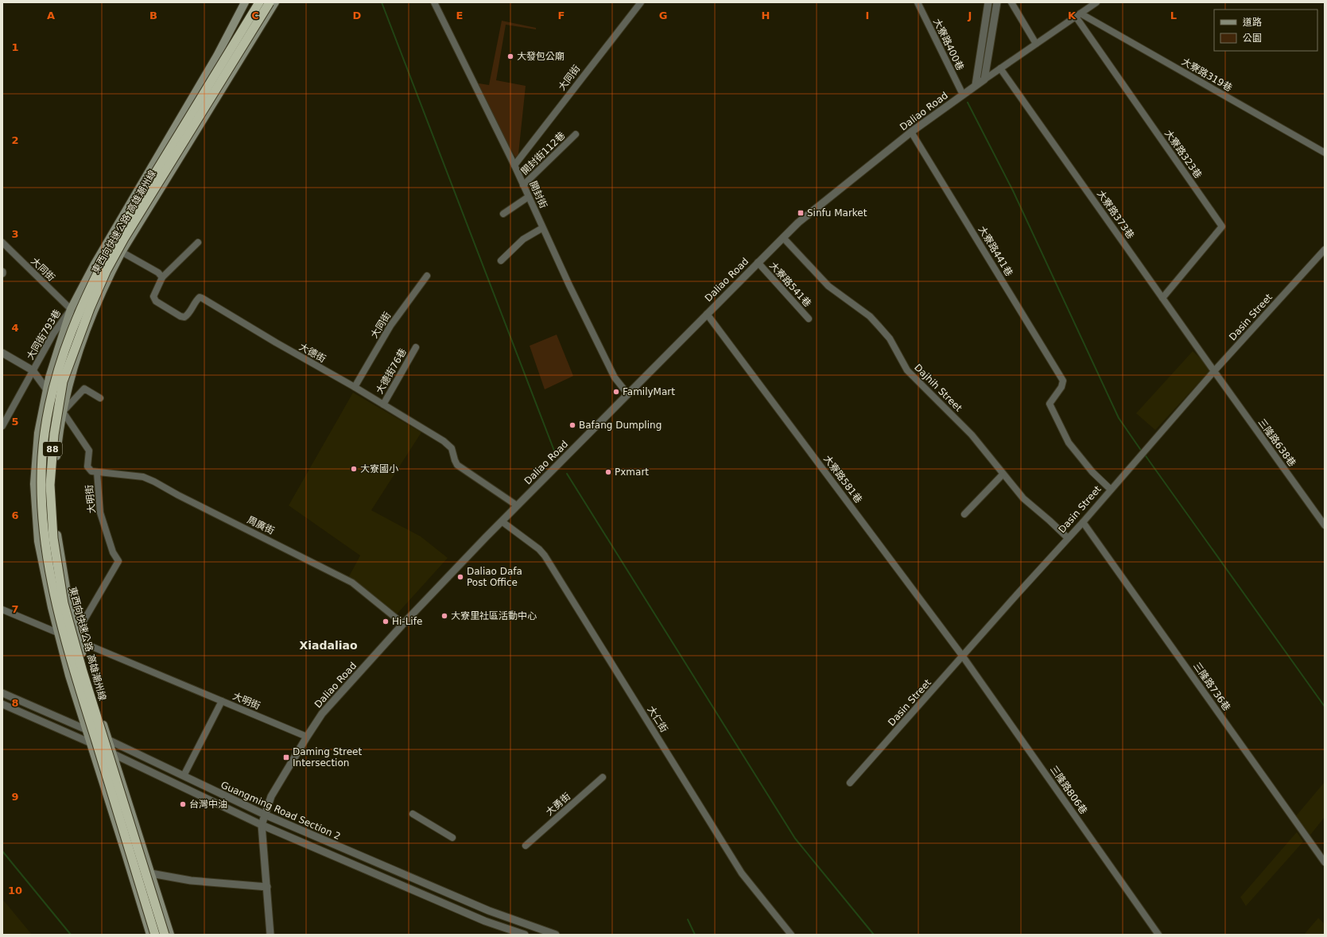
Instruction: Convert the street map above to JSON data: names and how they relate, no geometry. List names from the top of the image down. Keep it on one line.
{"streets":{"highway":["東西向快速公路 高雄潮州線","88"],"street":["大寮路400巷","大寮路319巷","大同街","Daliao Road","開封街112巷","大寮路323巷","開封街","大寮路373巷","大寮路441巷","大寮路541巷","Dasin Street","大同街793巷","大德街","大德街76巷","Dajhih Street","三隆路638巷","大寮路581巷","大明街","周廣街","三隆路736巷","大仁街","三隆路806巷","大勇街","Guangming Road Section 2"]},"crossings":[["大寮路400巷","Daliao Road"],["大寮路319巷","大寮路323巷"],["大同街","開封街"],["大同街","大同街793巷"],["大同街","大德街"],["Daliao Road","開封街"],["Daliao Road","大寮路441巷"],["Daliao Road","大寮路541巷"],["Daliao Road","大德街"],["Daliao Road","Dajhih Street"],["Daliao Road","大寮路581巷"],["Daliao Road","大明街"],["Daliao Road","周廣街"],["Daliao Road","大仁街"],["Daliao Road","Guangming Road Section 2"],["開封街112巷","開封街"],["大寮路323巷","大寮路373巷"],["大寮路373巷","Dasin Street"],["大寮路373巷","三隆路638巷"],["大寮路441巷","Dasin Street"],["Dasin Street","Dajhih Street"],["Dasin Street","三隆路638巷"],["Dasin Street","大寮路581巷"],["Dasin Street","三隆路736巷"],["Dasin Street","三隆路806巷"],["大同街793巷","大明街"],["大德街","大德街76巷"],["大寮路581巷","三隆路806巷"],["大明街","周廣街"]],"districts":["Xiadaliao"],"places":{"other":["大發包公廟","FamilyMart","Bafang Dumpling","大寮國小","Pxmart","Daliao Dafa Post Office","大寮里社區活動中心","Hi-Life","台灣中油"],"transit":["Sinfu Market","Daming Street Intersection"]},"legend":["道路","公園"],"grid":{"columns":["A","B","C","D","E","F","G","H","I","J","K","L"],"rows":["1","2","3","4","5","6","7","8","9","10"]}}
